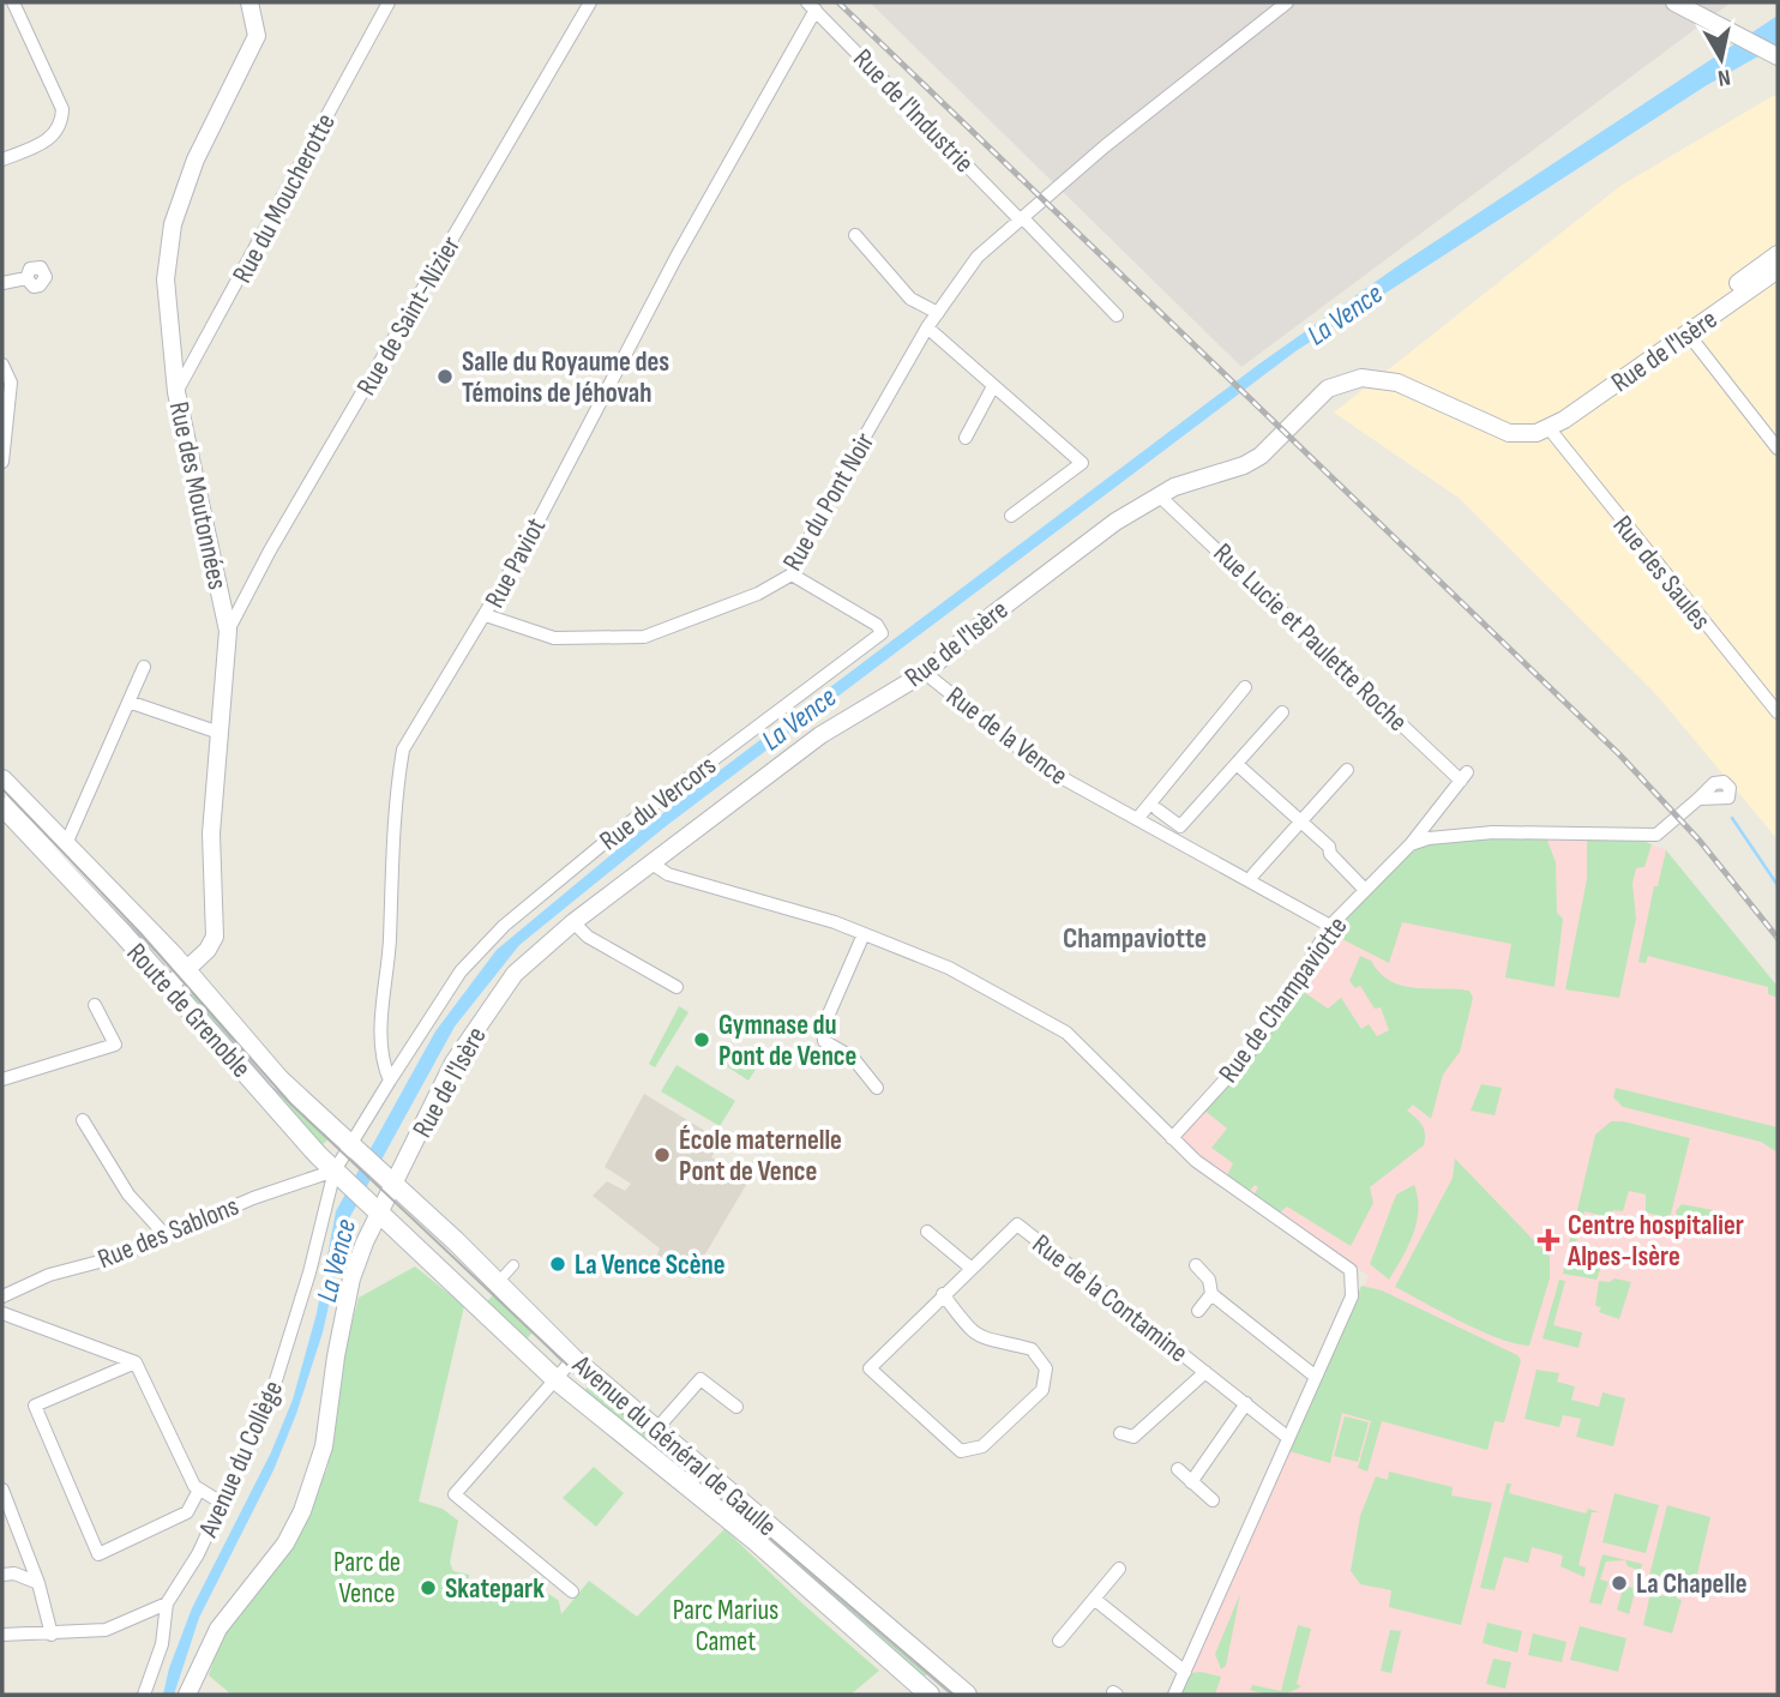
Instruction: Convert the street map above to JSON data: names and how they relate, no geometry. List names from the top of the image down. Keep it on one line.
{"streets":{"main road":["Route de Grenoble","Avenue du Général de Gaulle"],"street":["Rue de l'Industrie","Rue du Moucherotte","Rue de Saint-Nizier","Rue de l'Isère","Rue des Moutonnées","Rue du Pont Noir","Rue Paviot","Rue des Saules","Rue Lucie et Paulette Roche","Rue de la Vence","Rue du Vercors","Rue de Champaviotte","Rue des Sablons","Rue de la Contamine","Avenue du Collège"]},"crossings":[["Rue de l'Industrie","Rue du Pont Noir"],["Rue de l'Industrie","Rue Paviot"],["Rue du Moucherotte","Rue des Moutonnées"],["Rue de Saint-Nizier","Rue des Moutonnées"],["Rue de l'Isère","Rue des Saules"],["Rue de l'Isère","Rue Lucie et Paulette Roche"],["Rue de l'Isère","Rue de la Vence"],["Rue de l'Isère","Route de Grenoble"],["Rue de l'Isère","Avenue du Général de Gaulle"],["Rue des Moutonnées","Route de Grenoble"],["Rue du Pont Noir","Rue Paviot"],["Rue du Pont Noir","Rue du Vercors"],["Rue Paviot","Rue du Vercors"],["Rue Lucie et Paulette Roche","Rue de Champaviotte"],["Rue de la Vence","Rue de Champaviotte"],["Route de Grenoble","Rue des Sablons"],["Route de Grenoble","Avenue du Général de Gaulle"],["Route de Grenoble","Avenue du Collège"],["Rue des Sablons","Avenue du Collège"]],"districts":["Champaviotte"],"water":["La Vence"],"parks":["Parc de Vence","Parc Marius Camet"],"places":{"other":["Salle du Royaume des Témoins de Jéhovah","Gymnase du Pont de Vence","École maternelle Pont de Vence","La Vence Scène","La Chapelle","Skatepark"],"health":["Centre hospitalier Alpes-Isère"]},"north":"bottom"}
